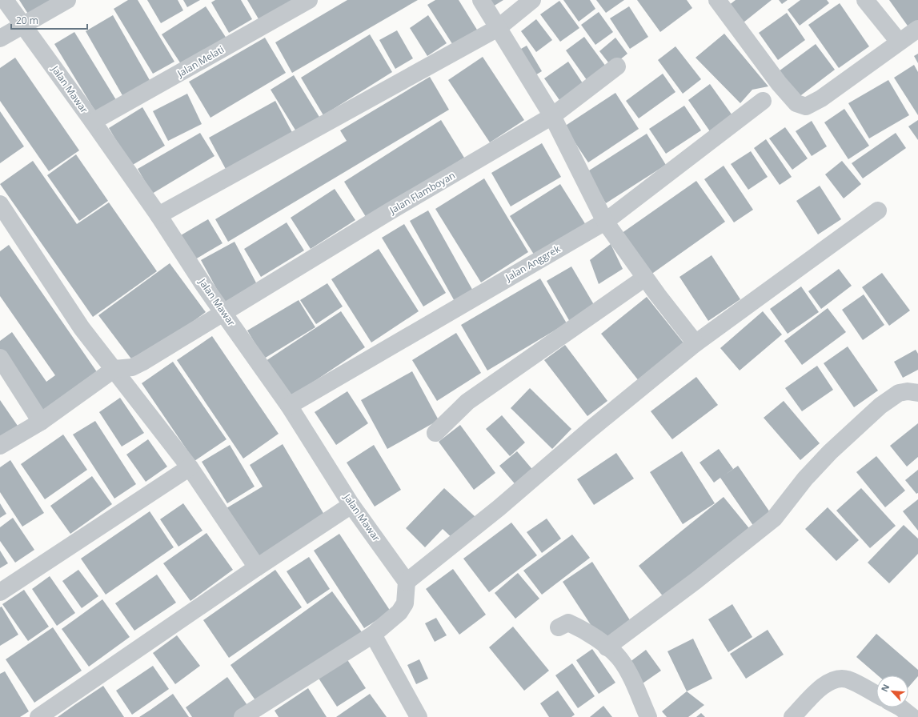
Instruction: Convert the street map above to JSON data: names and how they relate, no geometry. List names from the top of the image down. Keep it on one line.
{"streets":{"street":["Jalan Melati","Jalan Mawar","Jalan Flamboyan","Jalan Anggrek"]},"crossings":[["Jalan Melati","Jalan Mawar"],["Jalan Mawar","Jalan Flamboyan"],["Jalan Mawar","Jalan Anggrek"]],"scale_bar":"20 m","north":"top left"}
